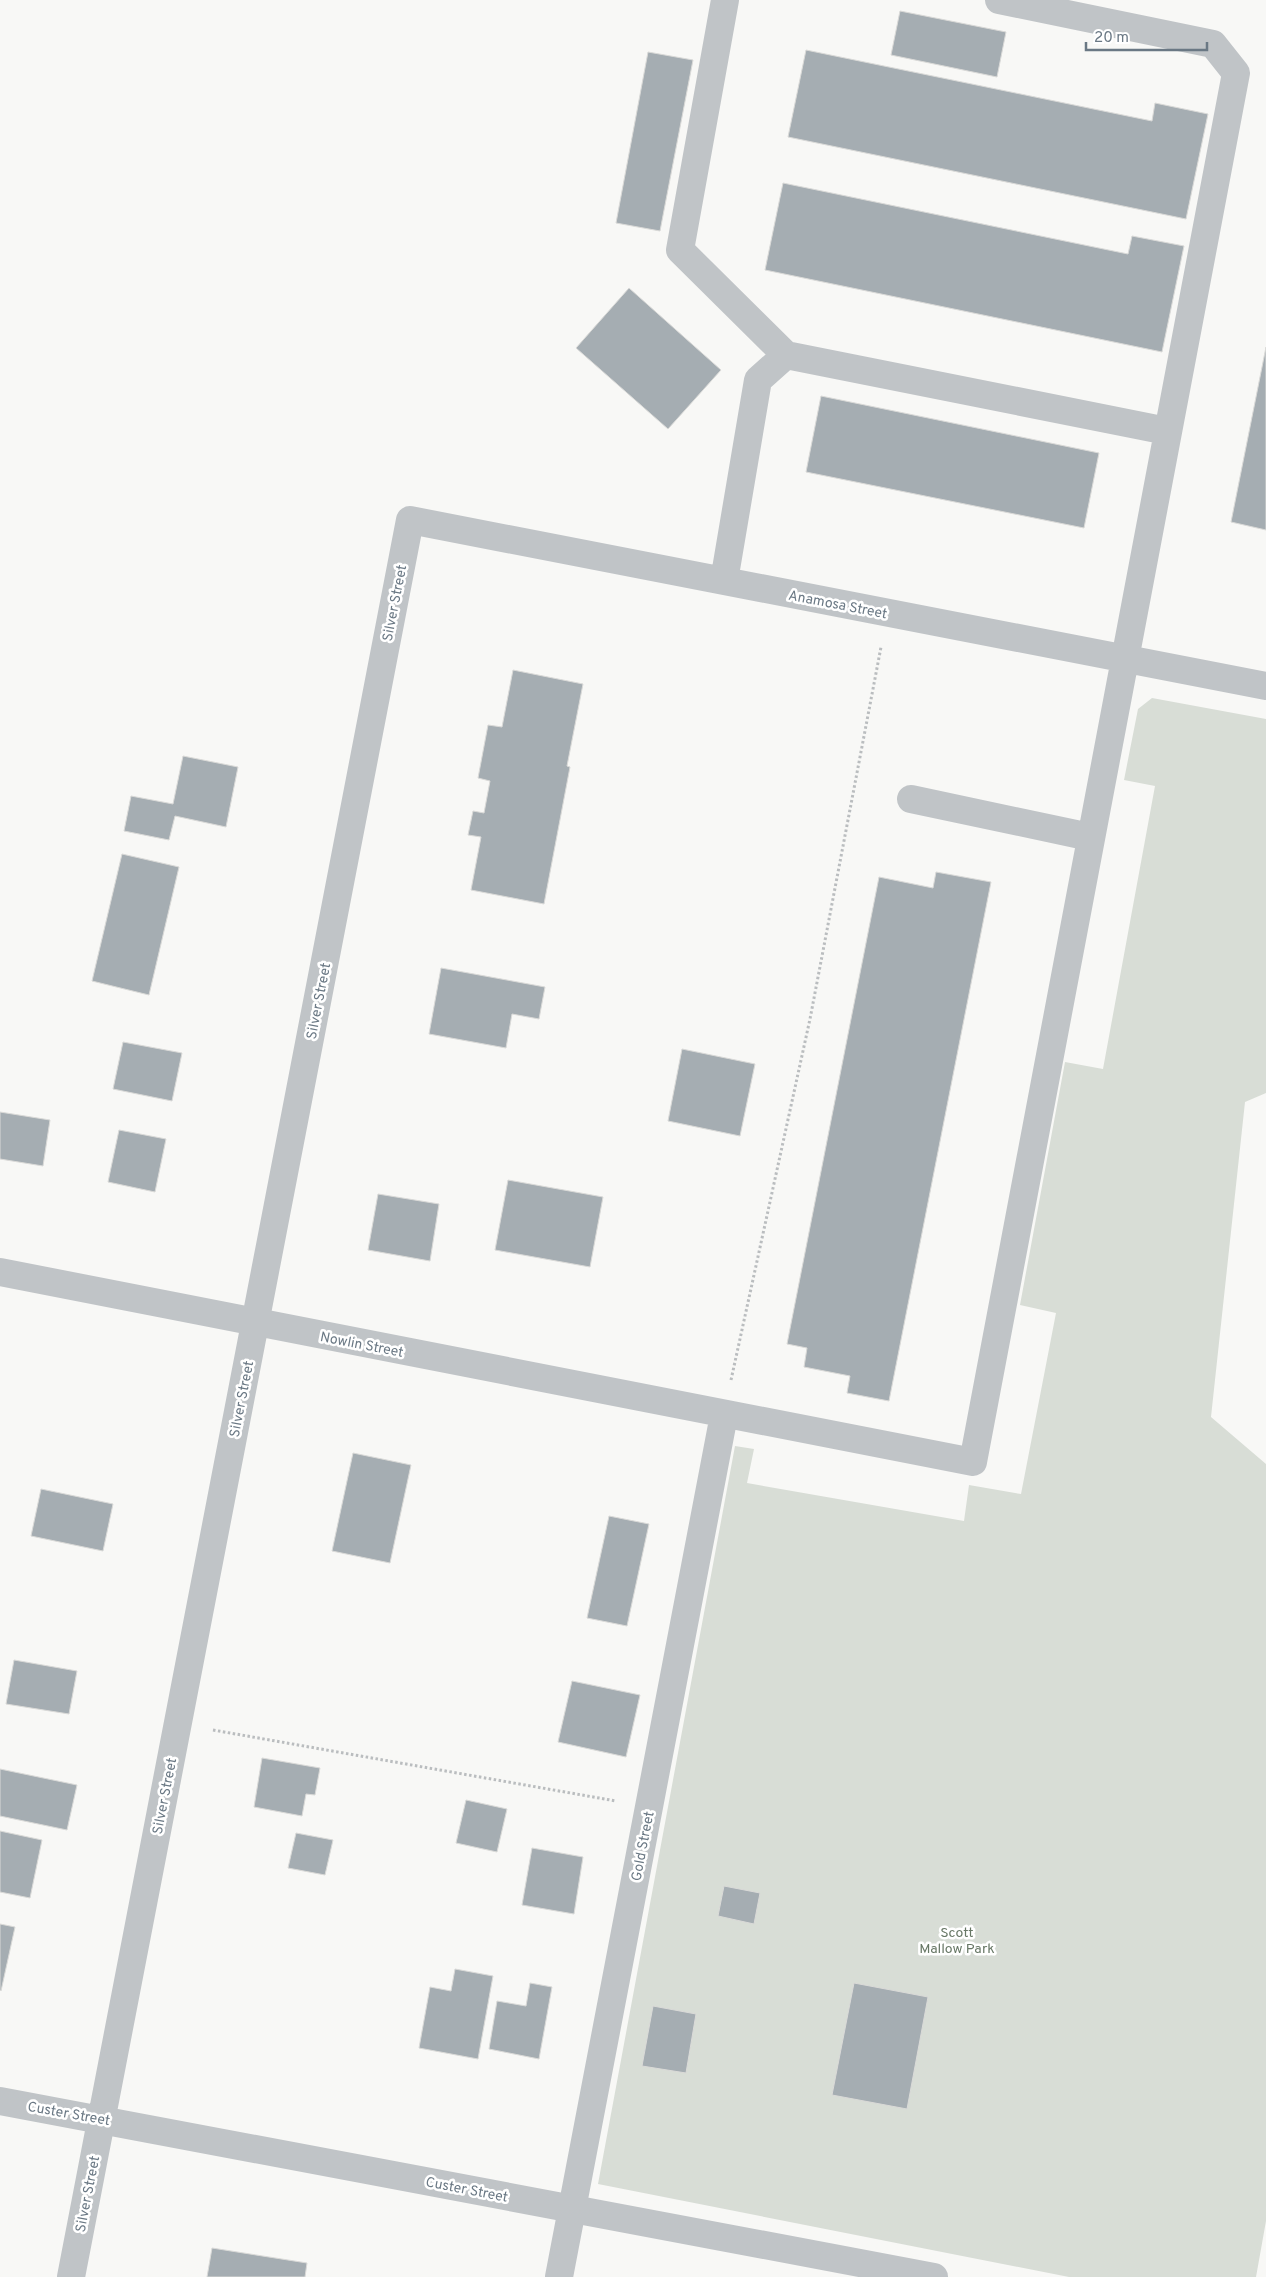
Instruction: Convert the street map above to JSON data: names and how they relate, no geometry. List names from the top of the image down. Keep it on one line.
{"streets":{"street":["Silver Street","Anamosa Street","Nowlin Street","Gold Street","Custer Street"]},"crossings":[["Silver Street","Anamosa Street"],["Silver Street","Nowlin Street"],["Silver Street","Custer Street"],["Nowlin Street","Gold Street"],["Gold Street","Custer Street"]],"parks":["Scott Mallow Park"],"scale_bar":"20 m"}
